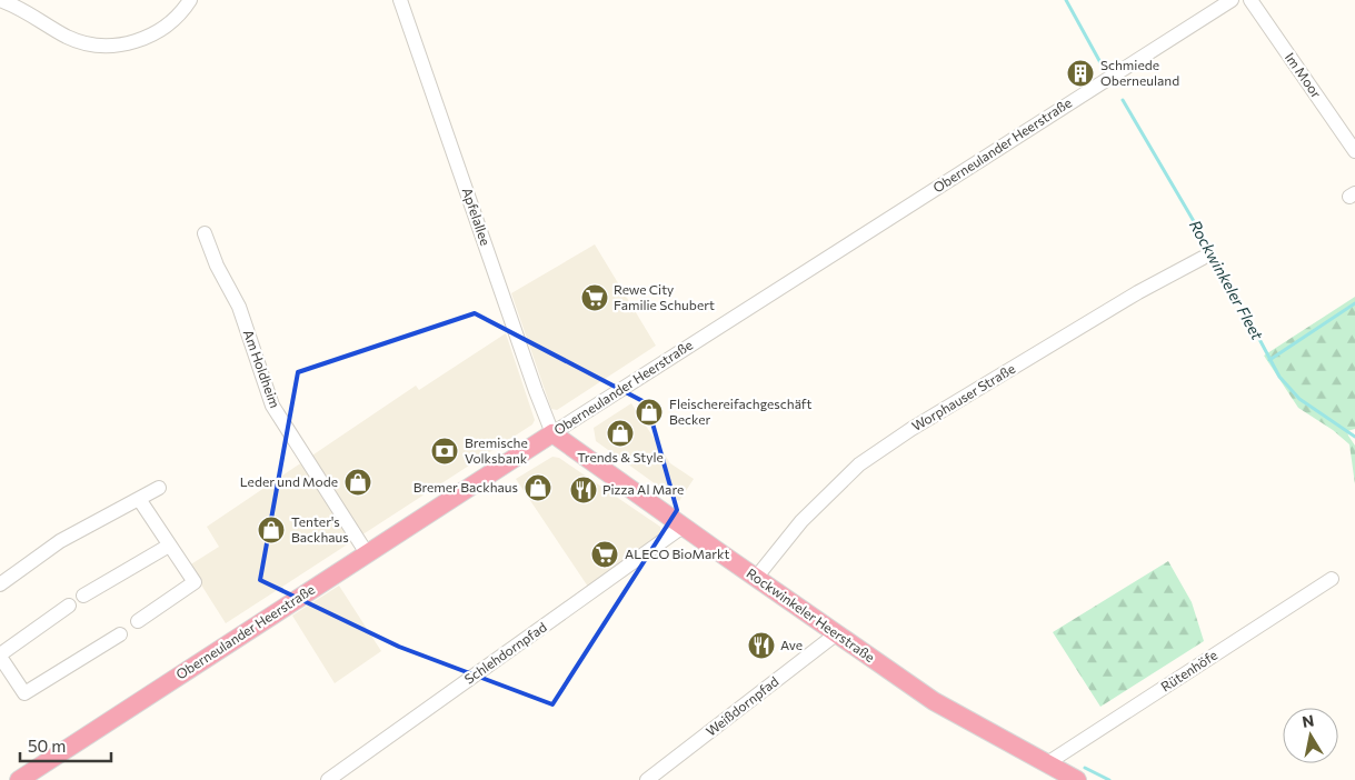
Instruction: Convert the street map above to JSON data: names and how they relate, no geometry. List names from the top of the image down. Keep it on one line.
{"streets":{"main road":["Oberneulander Heerstraße","Rockwinkeler Heerstraße"],"street":["Im Moor","Apfelallee","Am Holdheim","Worphauser Straße","Schlehdornpfad","Rütenhöfe","Weißdornpfad"]},"crossings":[["Oberneulander Heerstraße","Apfelallee"],["Oberneulander Heerstraße","Am Holdheim"],["Oberneulander Heerstraße","Rockwinkeler Heerstraße"],["Apfelallee","Rockwinkeler Heerstraße"],["Worphauser Straße","Rockwinkeler Heerstraße"],["Rockwinkeler Heerstraße","Schlehdornpfad"],["Rockwinkeler Heerstraße","Rütenhöfe"],["Rockwinkeler Heerstraße","Weißdornpfad"]],"water":["Rockwinkeler Fleet"],"places":{"building":["Schmiede Oberneuland"],"supermarket":["Rewe City Familie Schubert","ALECO BioMarkt"],"shop":["Fleischereifachgeschäft Becker","Trends & Style","Leder und Mode","Bremer Backhaus","Tenter's Backhaus"],"bank":["Bremische Volksbank"],"restaurant":["Pizza Al Mare","Ave"]},"scale_bar":"50 m","north":"top"}
